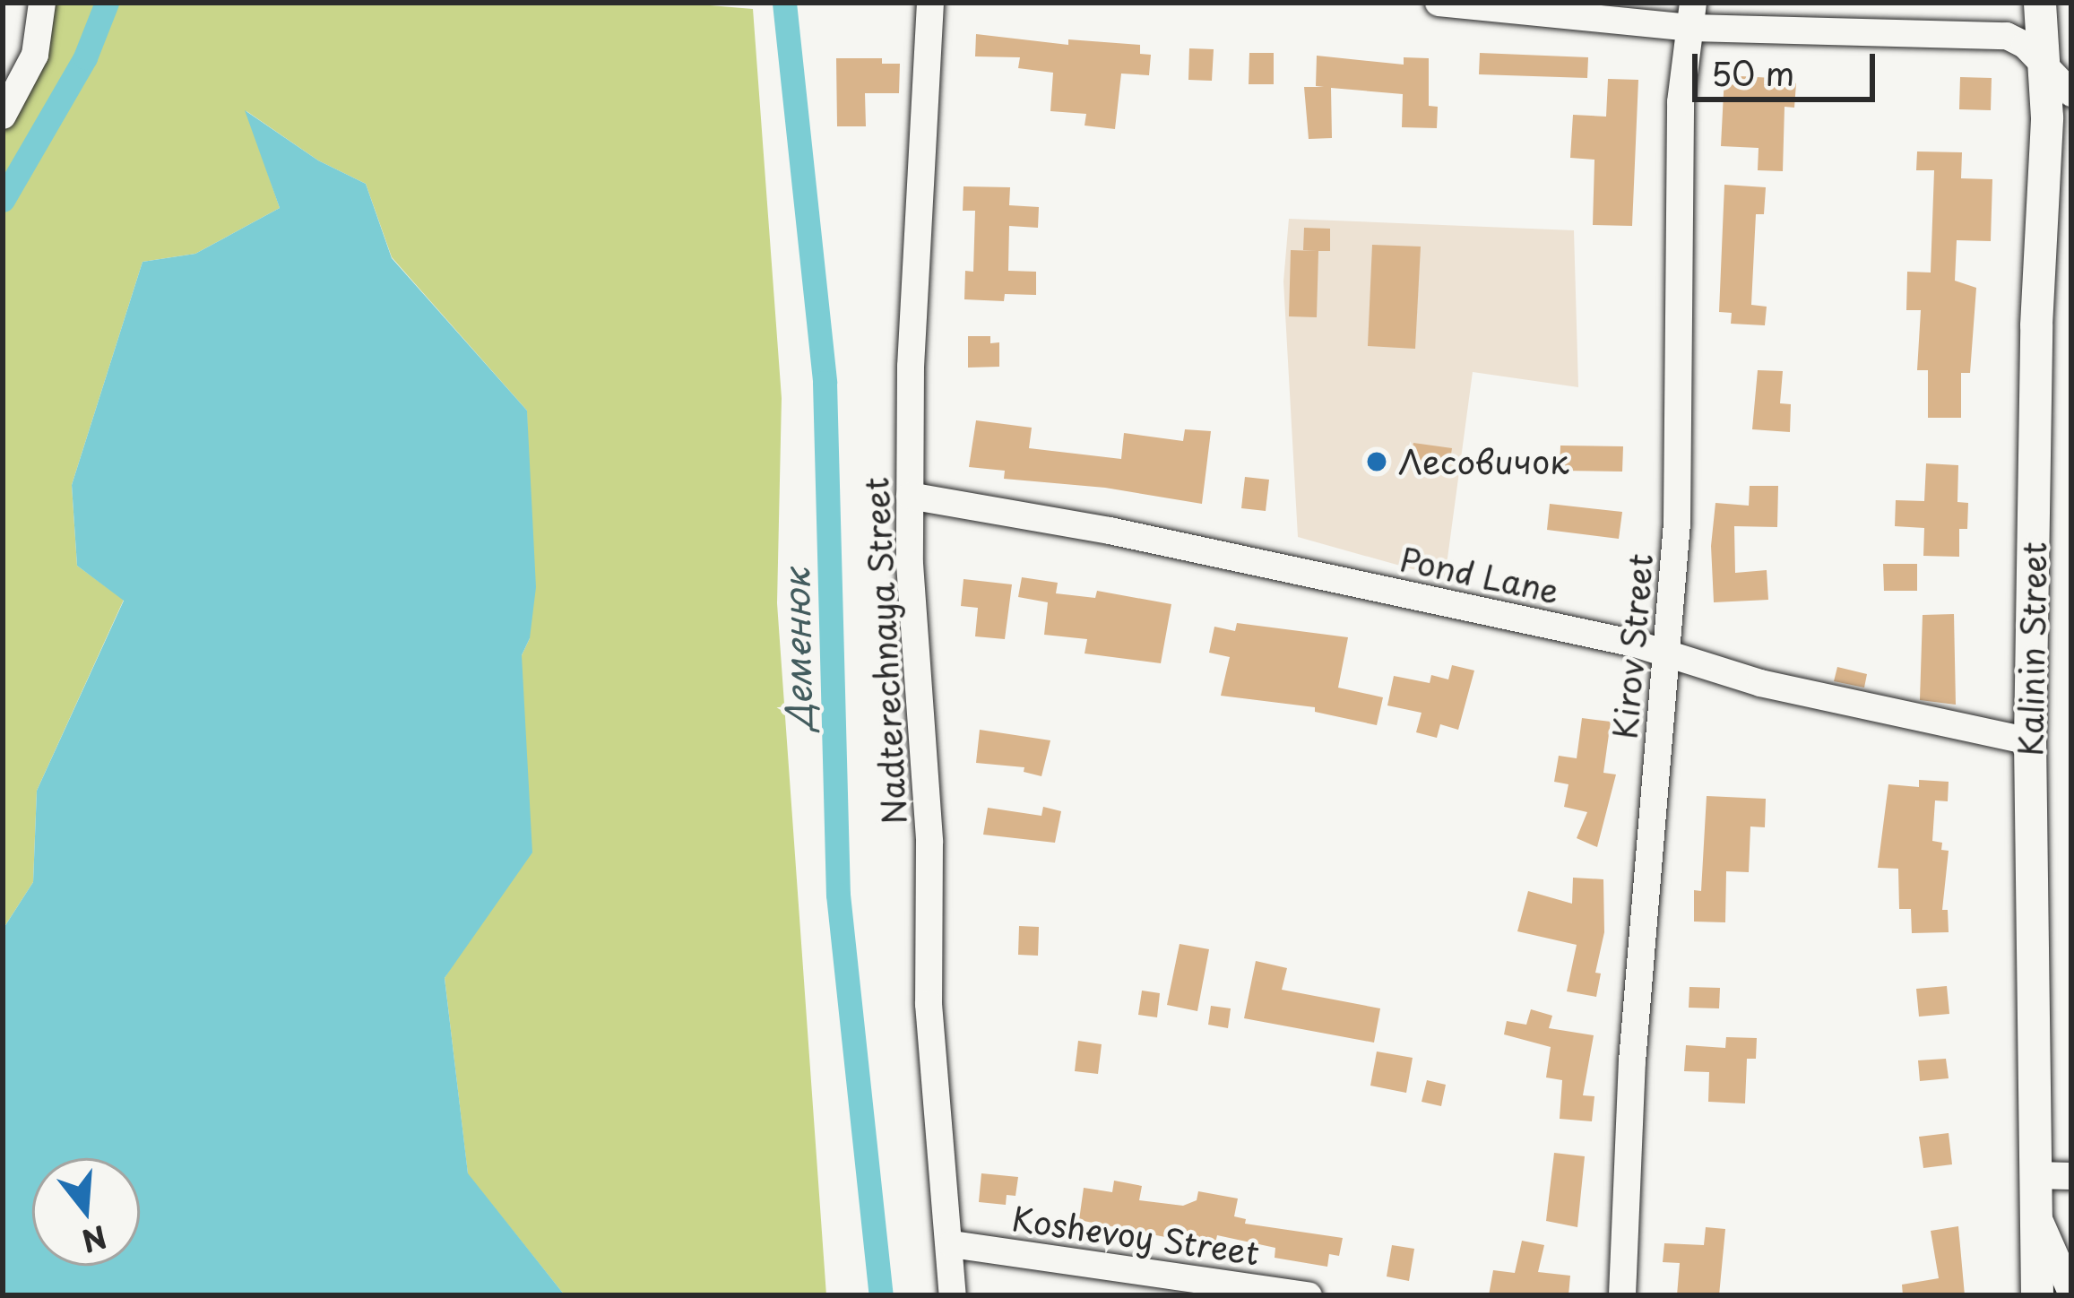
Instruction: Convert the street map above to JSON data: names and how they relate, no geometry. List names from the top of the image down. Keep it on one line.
{"streets":{"street":["Pond Lane","Kirov Street","Kalinin Street","Nadterechnaya Street","Koshevoy Street"]},"crossings":[["Pond Lane","Kirov Street"],["Pond Lane","Kalinin Street"],["Pond Lane","Nadterechnaya Street"],["Nadterechnaya Street","Koshevoy Street"]],"water":["Деменюк"],"places":["Лесовичок"],"scale_bar":"50 m","north":"bottom"}
